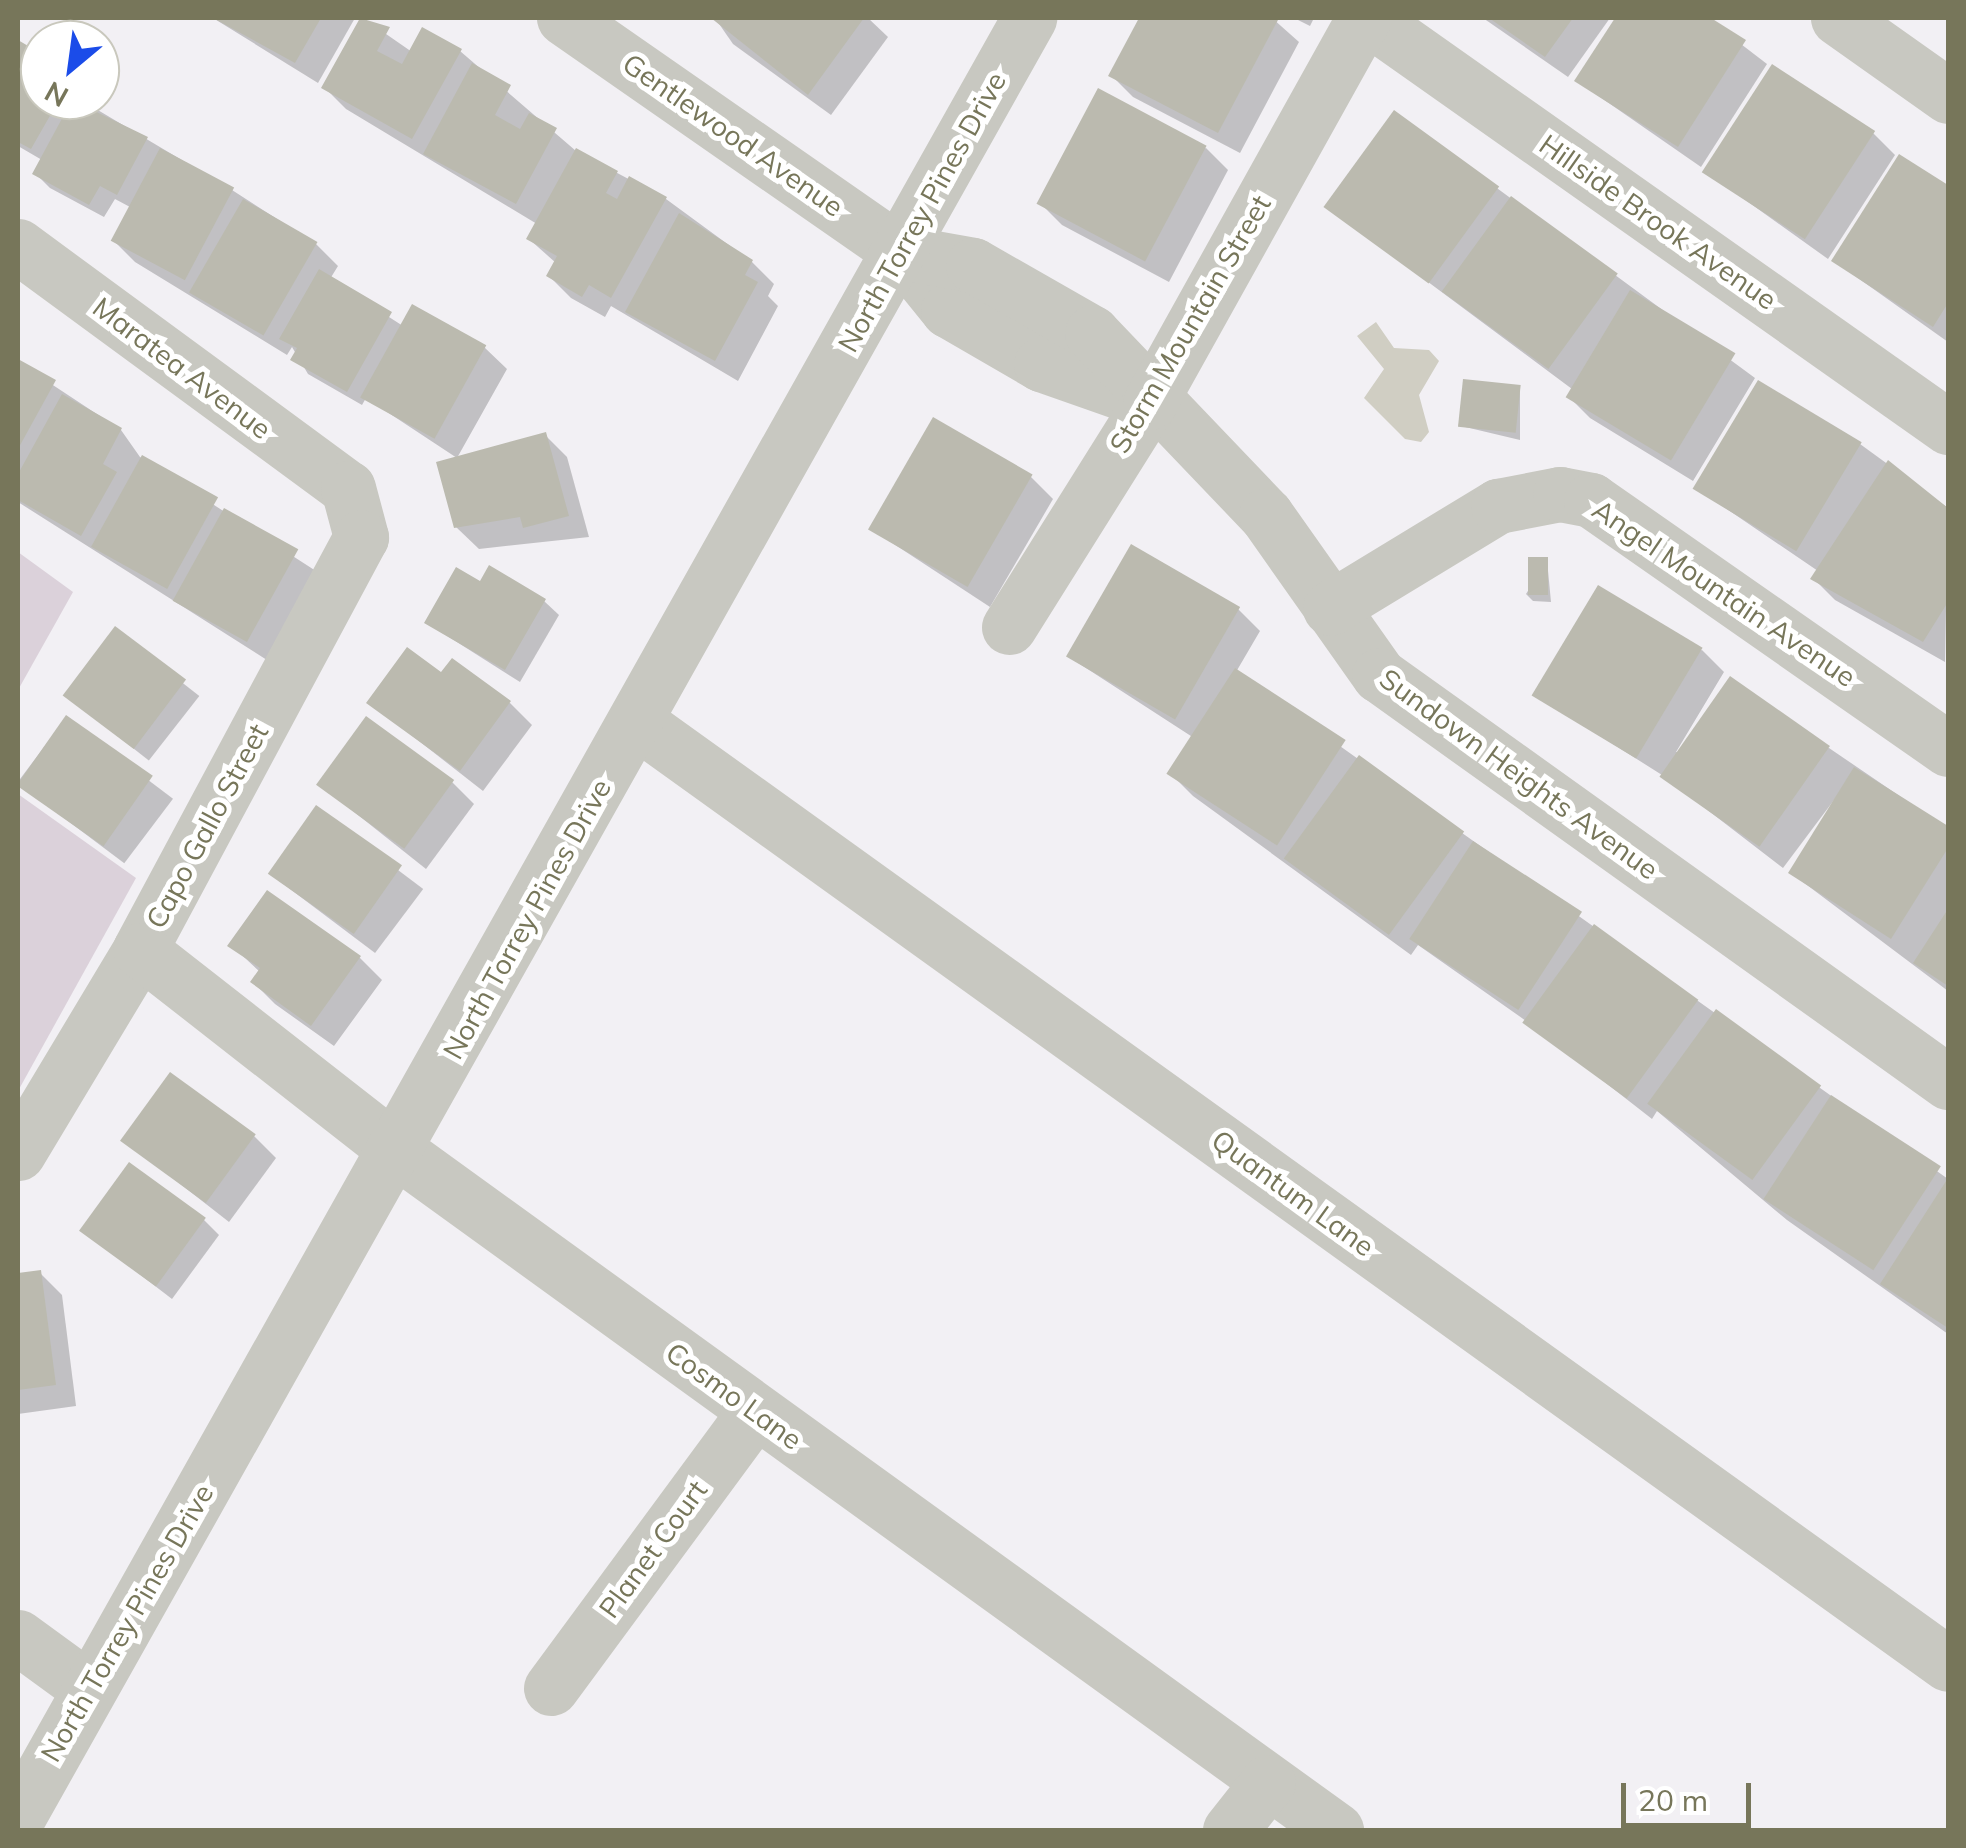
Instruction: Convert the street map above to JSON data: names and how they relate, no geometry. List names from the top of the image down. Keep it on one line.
{"streets":{"street":["Gentlewood Avenue","North Torrey Pines Drive","Hillside Brook Avenue","Storm Mountain Street","Maratea Avenue","Angel Mountain Avenue","Sundown Heights Avenue","Capo Gallo Street","Quantum Lane","Cosmo Lane","Planet Court"]},"crossings":[["Gentlewood Avenue","North Torrey Pines Drive"],["Gentlewood Avenue","Sundown Heights Avenue"],["North Torrey Pines Drive","Sundown Heights Avenue"],["North Torrey Pines Drive","Quantum Lane"],["North Torrey Pines Drive","Cosmo Lane"],["Hillside Brook Avenue","Storm Mountain Street"],["Storm Mountain Street","Sundown Heights Avenue"],["Maratea Avenue","Capo Gallo Street"],["Angel Mountain Avenue","Sundown Heights Avenue"],["Capo Gallo Street","Cosmo Lane"],["Cosmo Lane","Planet Court"]],"scale_bar":"20 m","north":"bottom left"}
